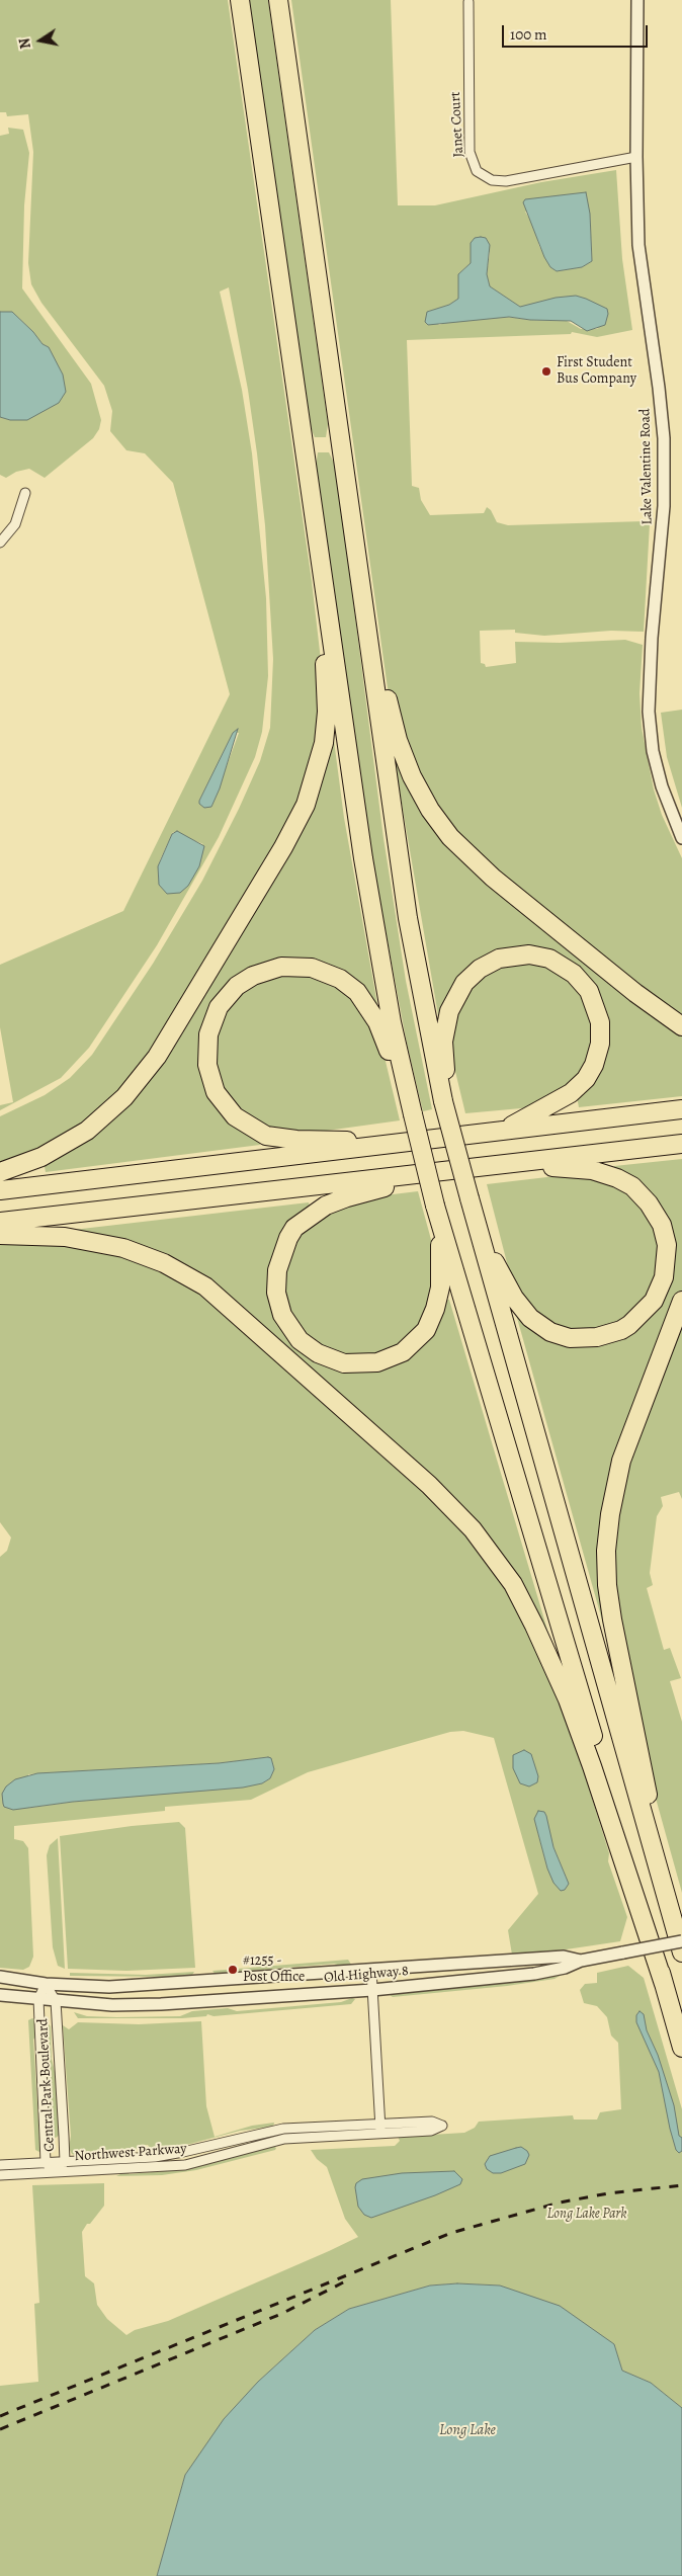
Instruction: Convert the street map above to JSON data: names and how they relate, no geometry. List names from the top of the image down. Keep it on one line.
{"streets":{"street":["Janet Court","Lake Valentine Road","Old Highway 8","Central Park Boulevard","Northwest Parkway"]},"crossings":[["Janet Court","Lake Valentine Road"],["Old Highway 8","Central Park Boulevard"],["Central Park Boulevard","Northwest Parkway"]],"water":["Long Lake"],"parks":["Long Lake Park"],"places":["First Student Bus Company","#1255 - Post Office"],"scale_bar":"100 m","north":"left"}
